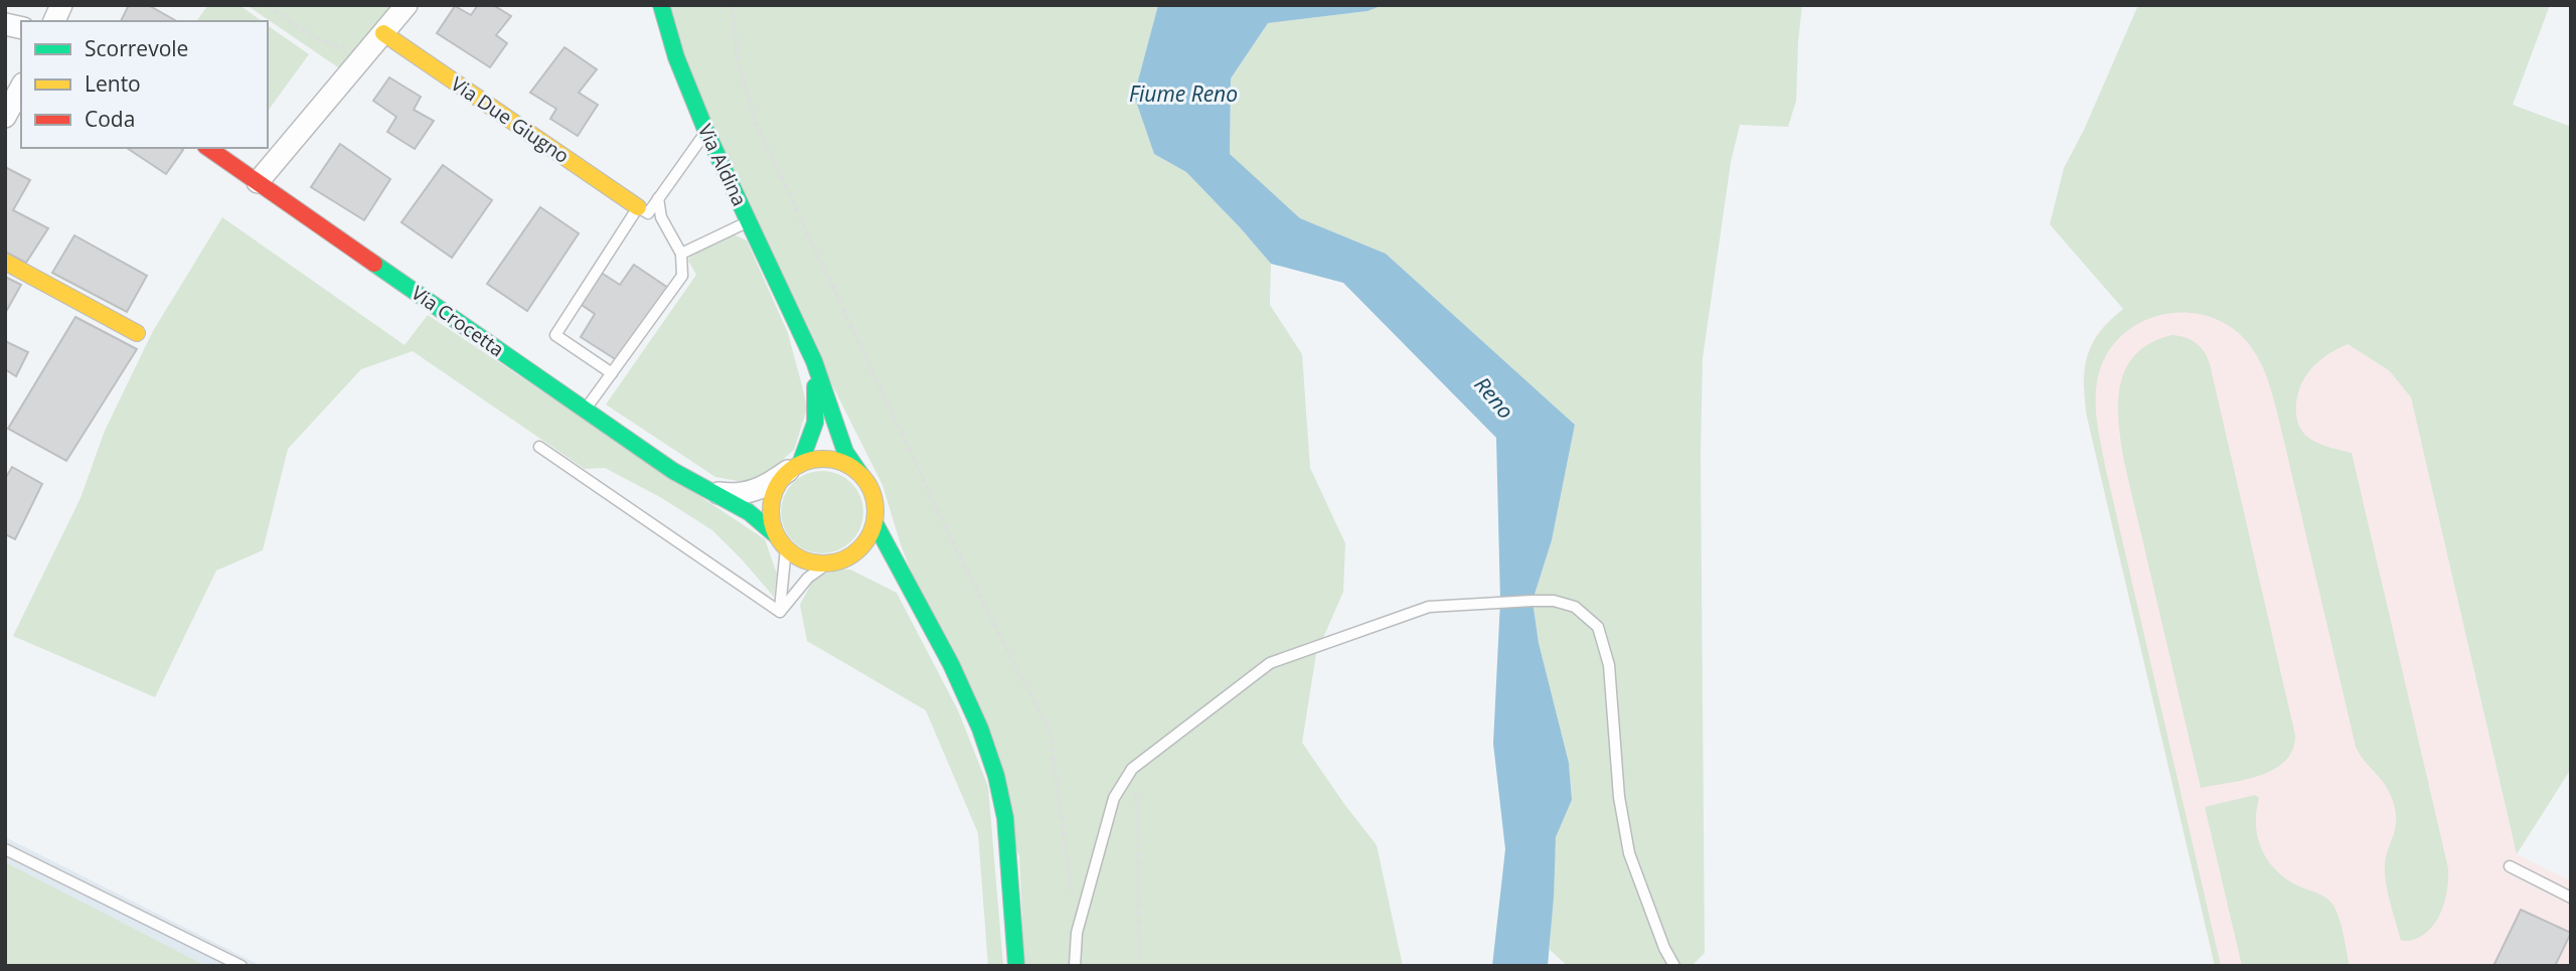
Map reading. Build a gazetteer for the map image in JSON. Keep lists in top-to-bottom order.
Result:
{
  "streets": {
    "street": ["Via Due Giugno", "Via Aldina", "Via Crocetta"]
  },
  "crossings": [
    ["Via Aldina", "Via Crocetta"]
  ],
  "water": ["Fiume Reno", "Reno"],
  "legend": ["Scorrevole", "Lento", "Coda"]
}
